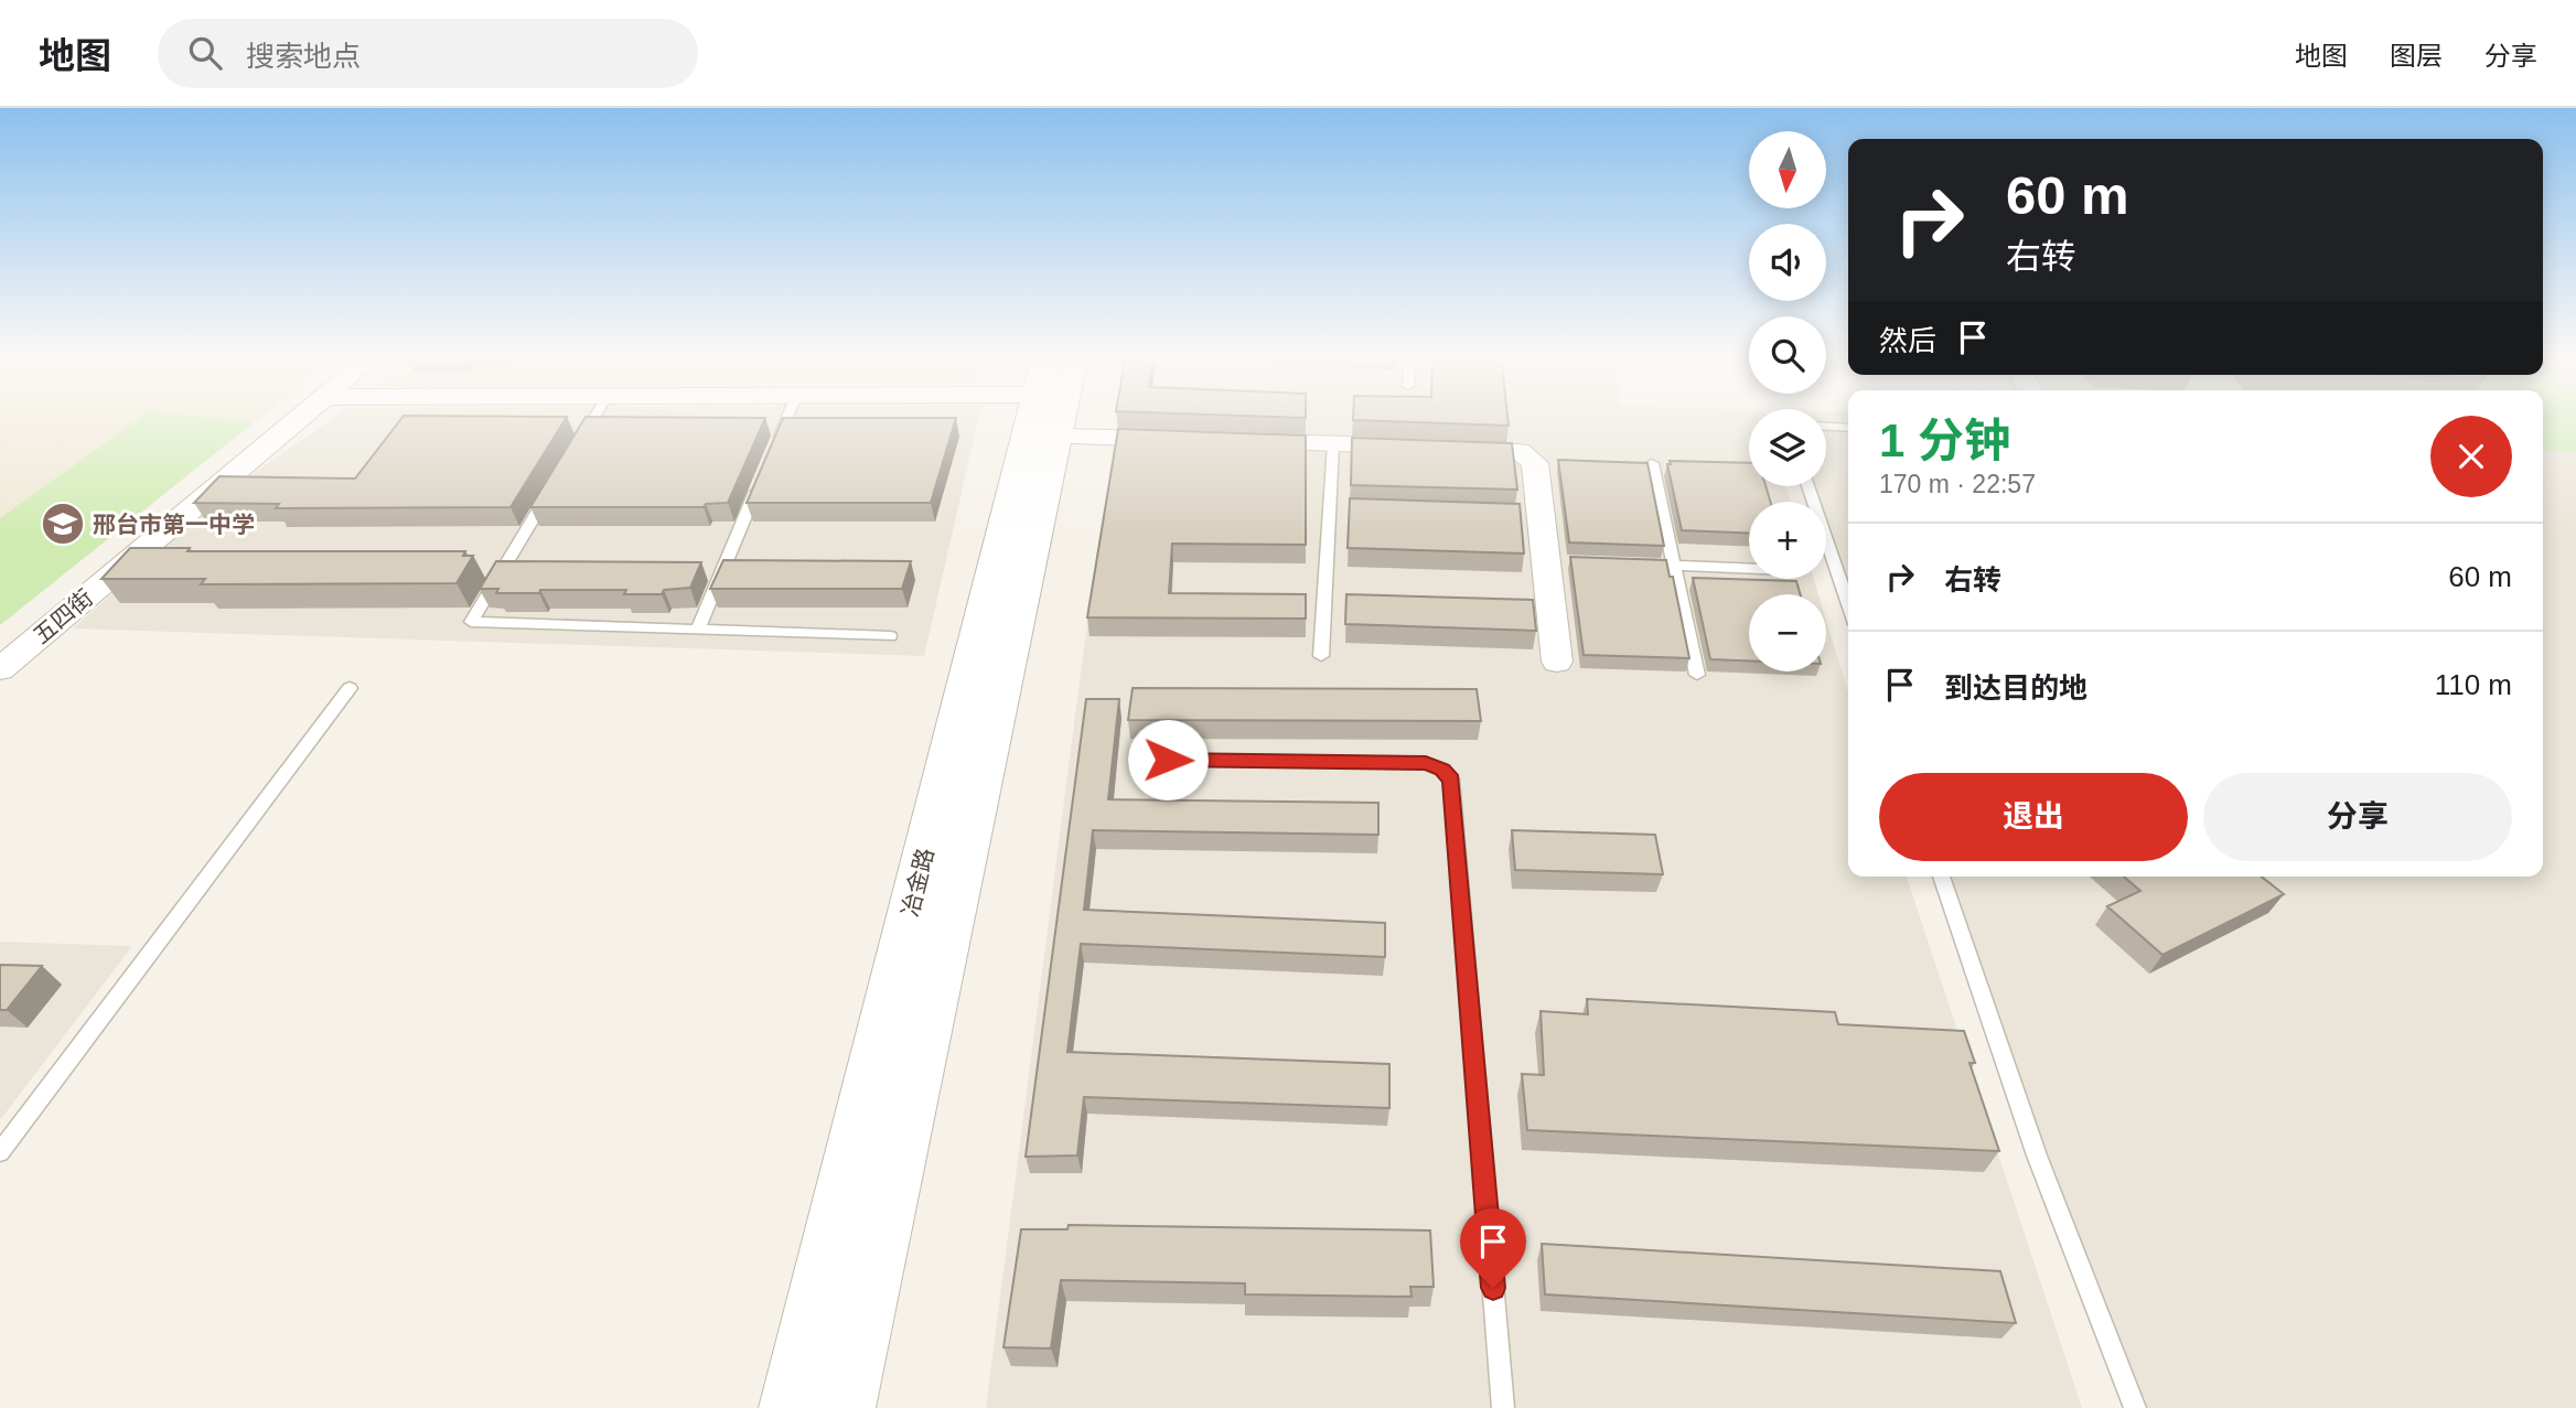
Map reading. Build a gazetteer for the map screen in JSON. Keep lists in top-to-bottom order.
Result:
{
  "streets": {
    "street": ["五四街", "冶金路"]
  },
  "places": {
    "school or university": ["邢台市第一中学"]
  },
  "north": "bottom",
  "page": {
    "header": "地图",
    "search": "搜索地点",
    "nav": ["地图", "图层", "分享"],
    "map_buttons": ["+", "−"],
    "turn": ["60 m", "右转"],
    "then": "然后",
    "heading": ["1 分钟", "170 m · 22:57"],
    "list": [
      {
        "name": "右转",
        "value": "60 m"
      },
      {
        "name": "到达目的地",
        "value": "110 m"
      }
    ],
    "buttons": ["退出", "分享"]
  }
}
